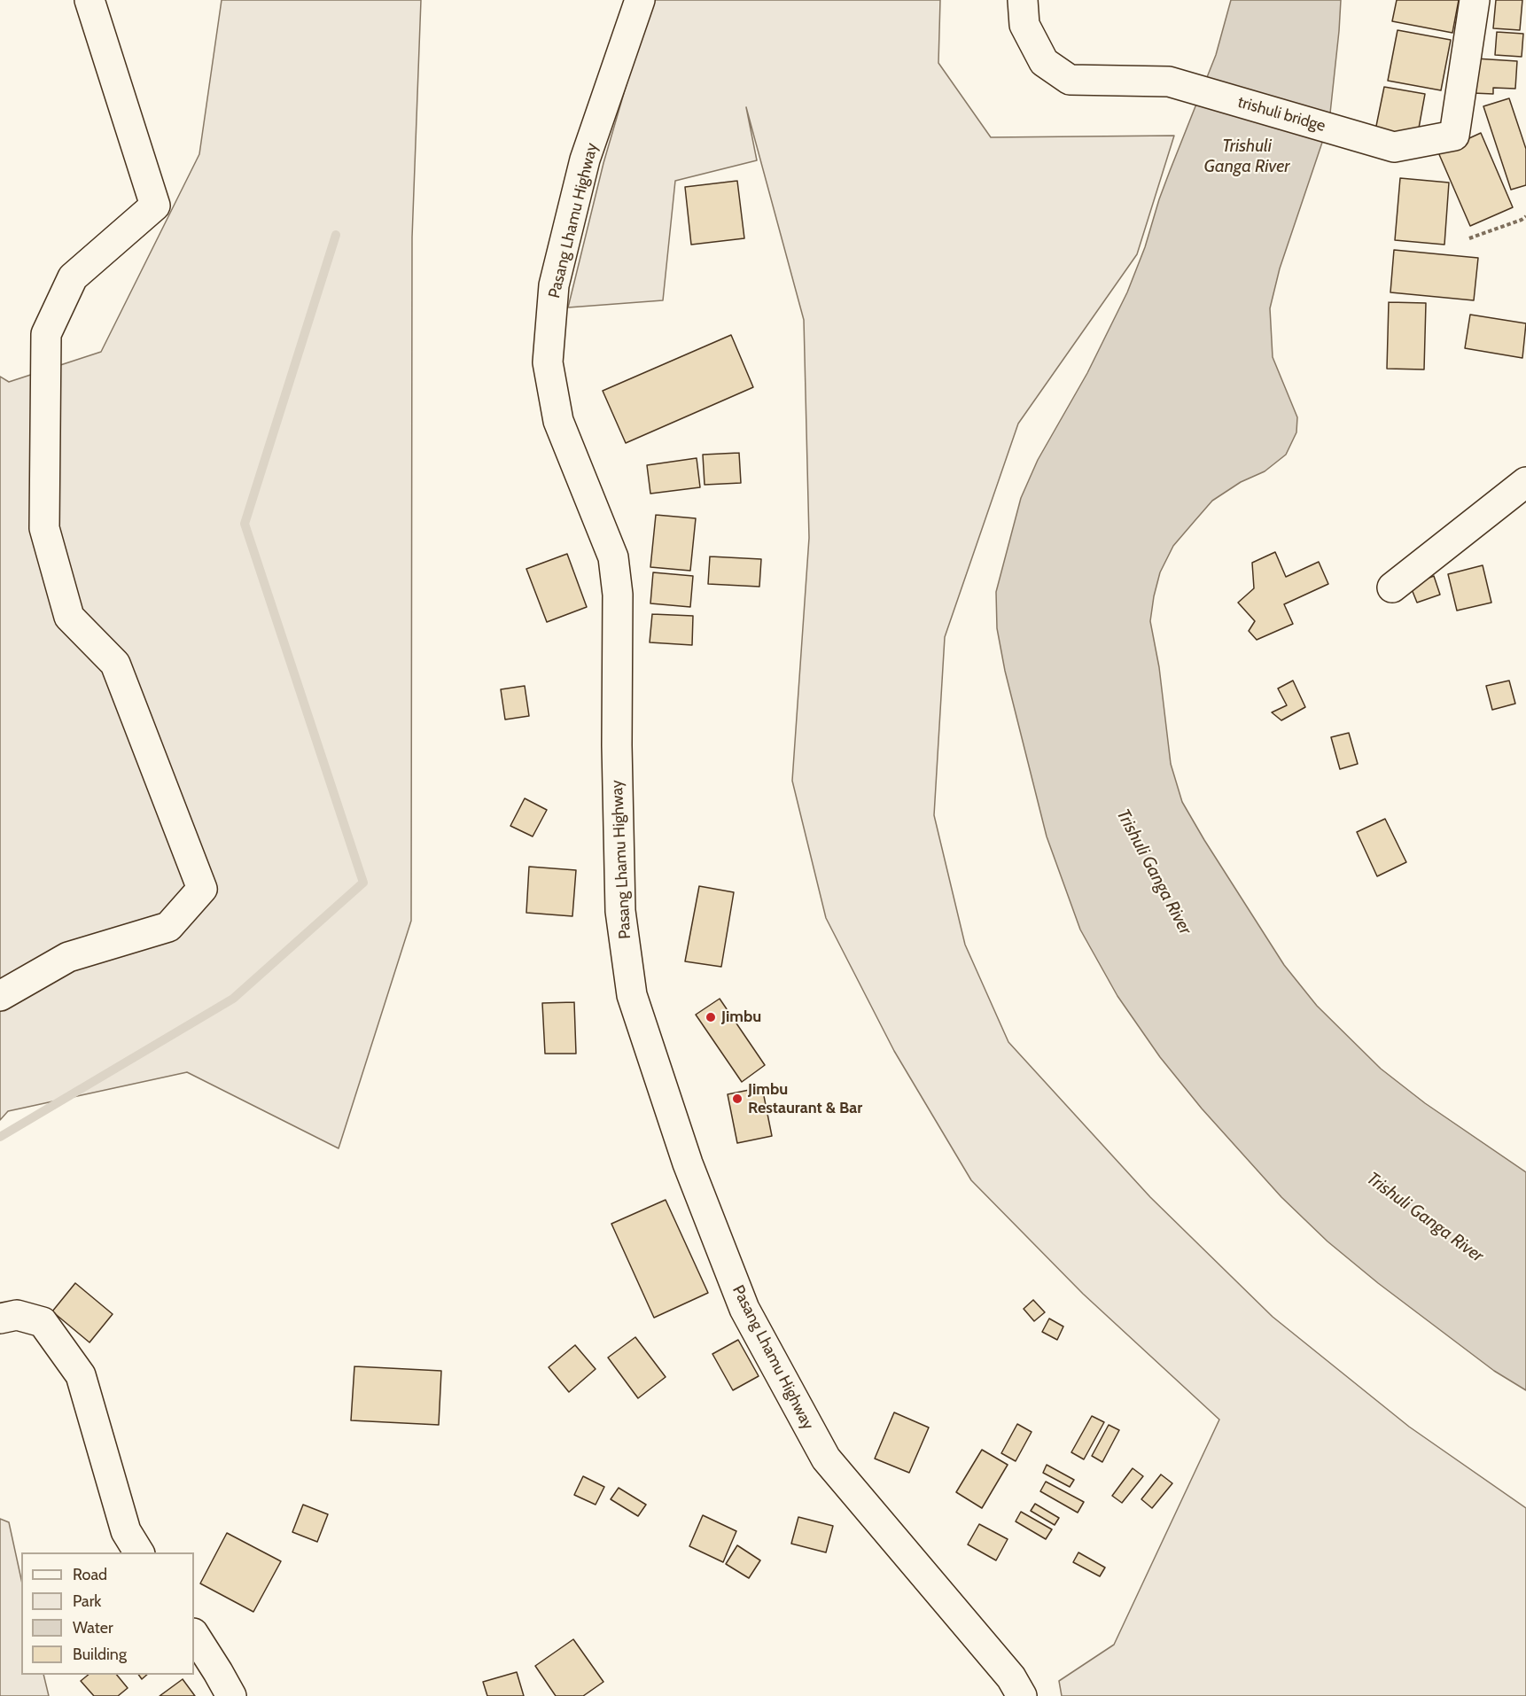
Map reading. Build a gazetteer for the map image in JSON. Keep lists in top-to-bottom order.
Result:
{
  "streets": {
    "street": ["trishuli bridge", "Pasang Lhamu Highway"]
  },
  "water": ["Trishuli Ganga River"],
  "places": ["Jimbu", "Jimbu Restaurant & Bar"],
  "legend": [
    "Road",
    "Park",
    "Water",
    "Building"
  ]
}
